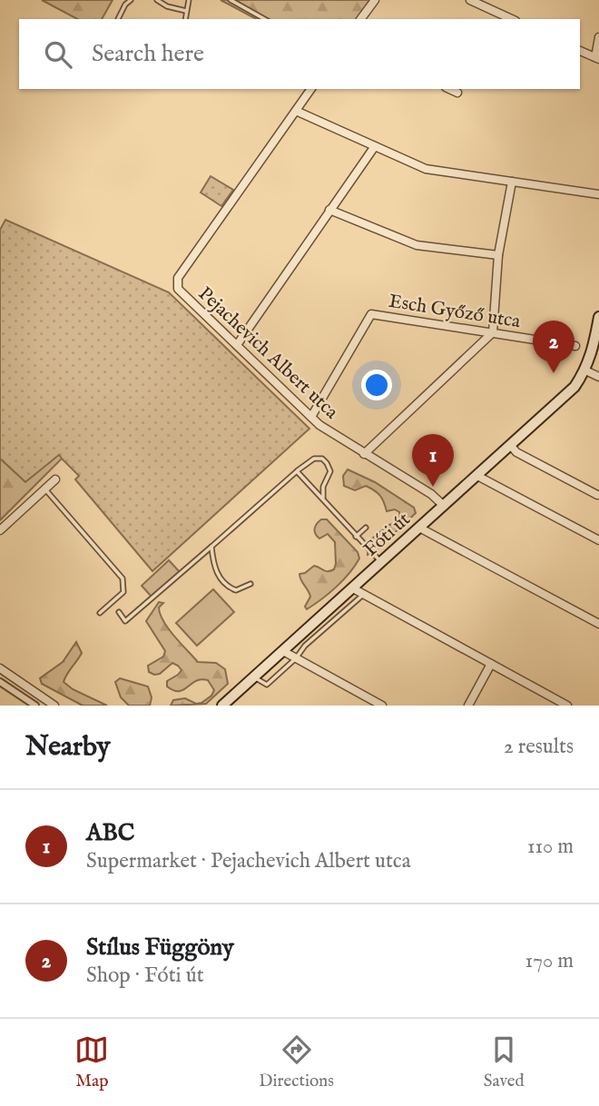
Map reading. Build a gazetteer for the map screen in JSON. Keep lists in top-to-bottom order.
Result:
{
  "streets": {
    "main road": ["Fóti út"],
    "street": ["Esch Győző utca", "Pejachevich Albert utca"]
  },
  "crossings": [
    ["Esch Győző utca", "Pejachevich Albert utca"],
    ["Pejachevich Albert utca", "Fóti út"]
  ],
  "page": {
    "search": "Search here",
    "pins": ["2", "1"],
    "heading": ["Nearby", "2 results"],
    "list": [
      {
        "mark": "1",
        "name": "ABC",
        "note": "Supermarket · Pejachevich Albert utca",
        "value": "110 m"
      },
      {
        "mark": "2",
        "name": "Stílus Függöny",
        "note": "Shop · Fóti út",
        "value": "170 m"
      }
    ],
    "nav": ["Map", "Directions", "Saved"]
  }
}
